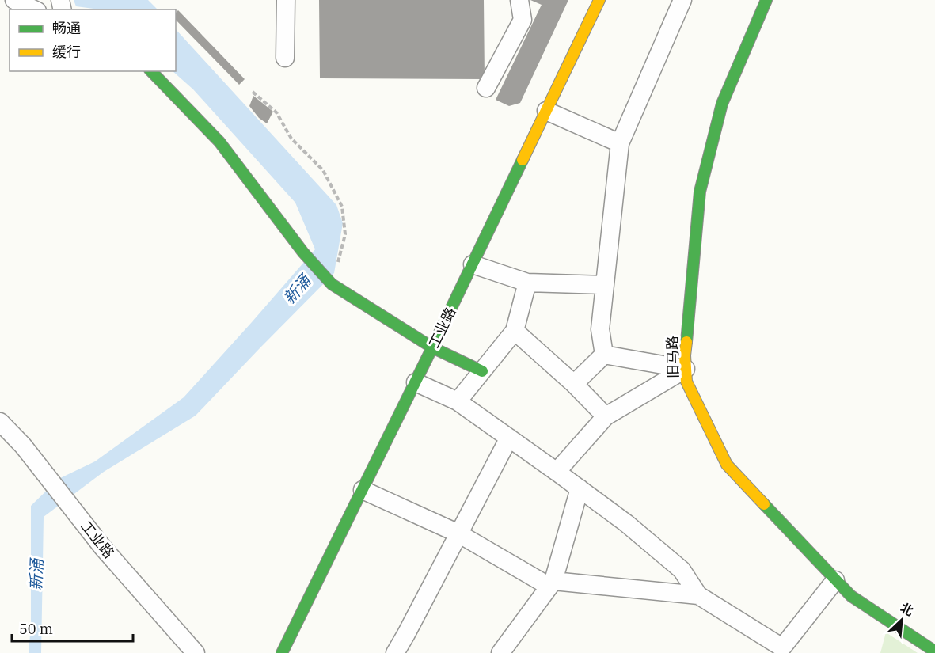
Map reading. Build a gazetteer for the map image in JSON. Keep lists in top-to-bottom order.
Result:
{
  "streets": {
    "street": ["工业路", "旧马路"]
  },
  "water": ["新涌"],
  "legend": ["畅通", "缓行"],
  "scale_bar": "50 m",
  "north": "top right"
}
